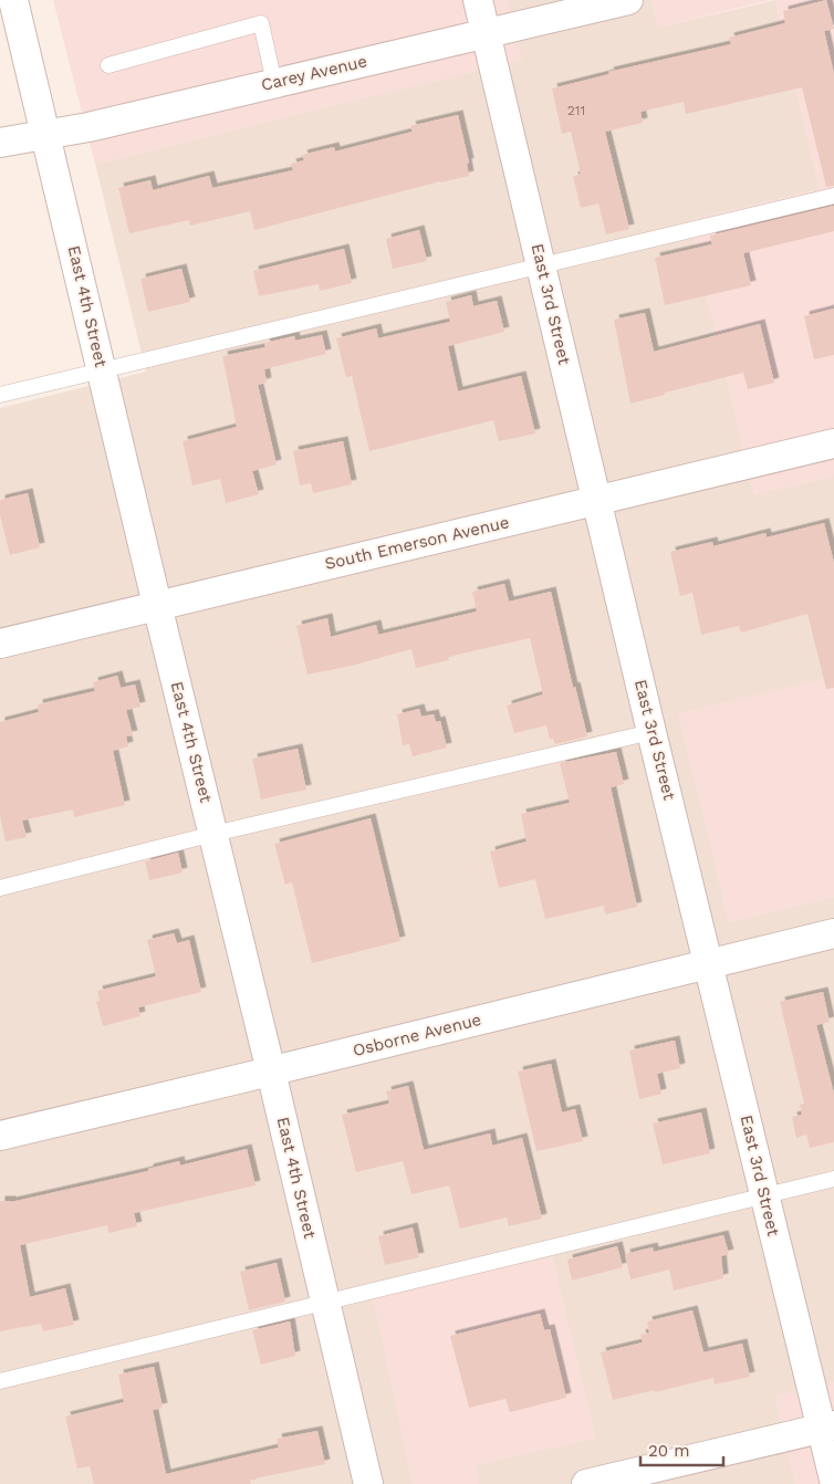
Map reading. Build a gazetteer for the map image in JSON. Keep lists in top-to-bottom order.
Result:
{
  "streets": {
    "street": [
      "Carey Avenue",
      "East 3rd Street",
      "East 4th Street",
      "South Emerson Avenue",
      "Osborne Avenue"
    ]
  },
  "crossings": [
    ["Carey Avenue", "East 3rd Street"],
    ["Carey Avenue", "East 4th Street"],
    ["East 3rd Street", "South Emerson Avenue"],
    ["East 3rd Street", "Osborne Avenue"],
    ["East 4th Street", "South Emerson Avenue"],
    ["East 4th Street", "Osborne Avenue"]
  ],
  "house_numbers": ["211"],
  "scale_bar": "20 m"
}
